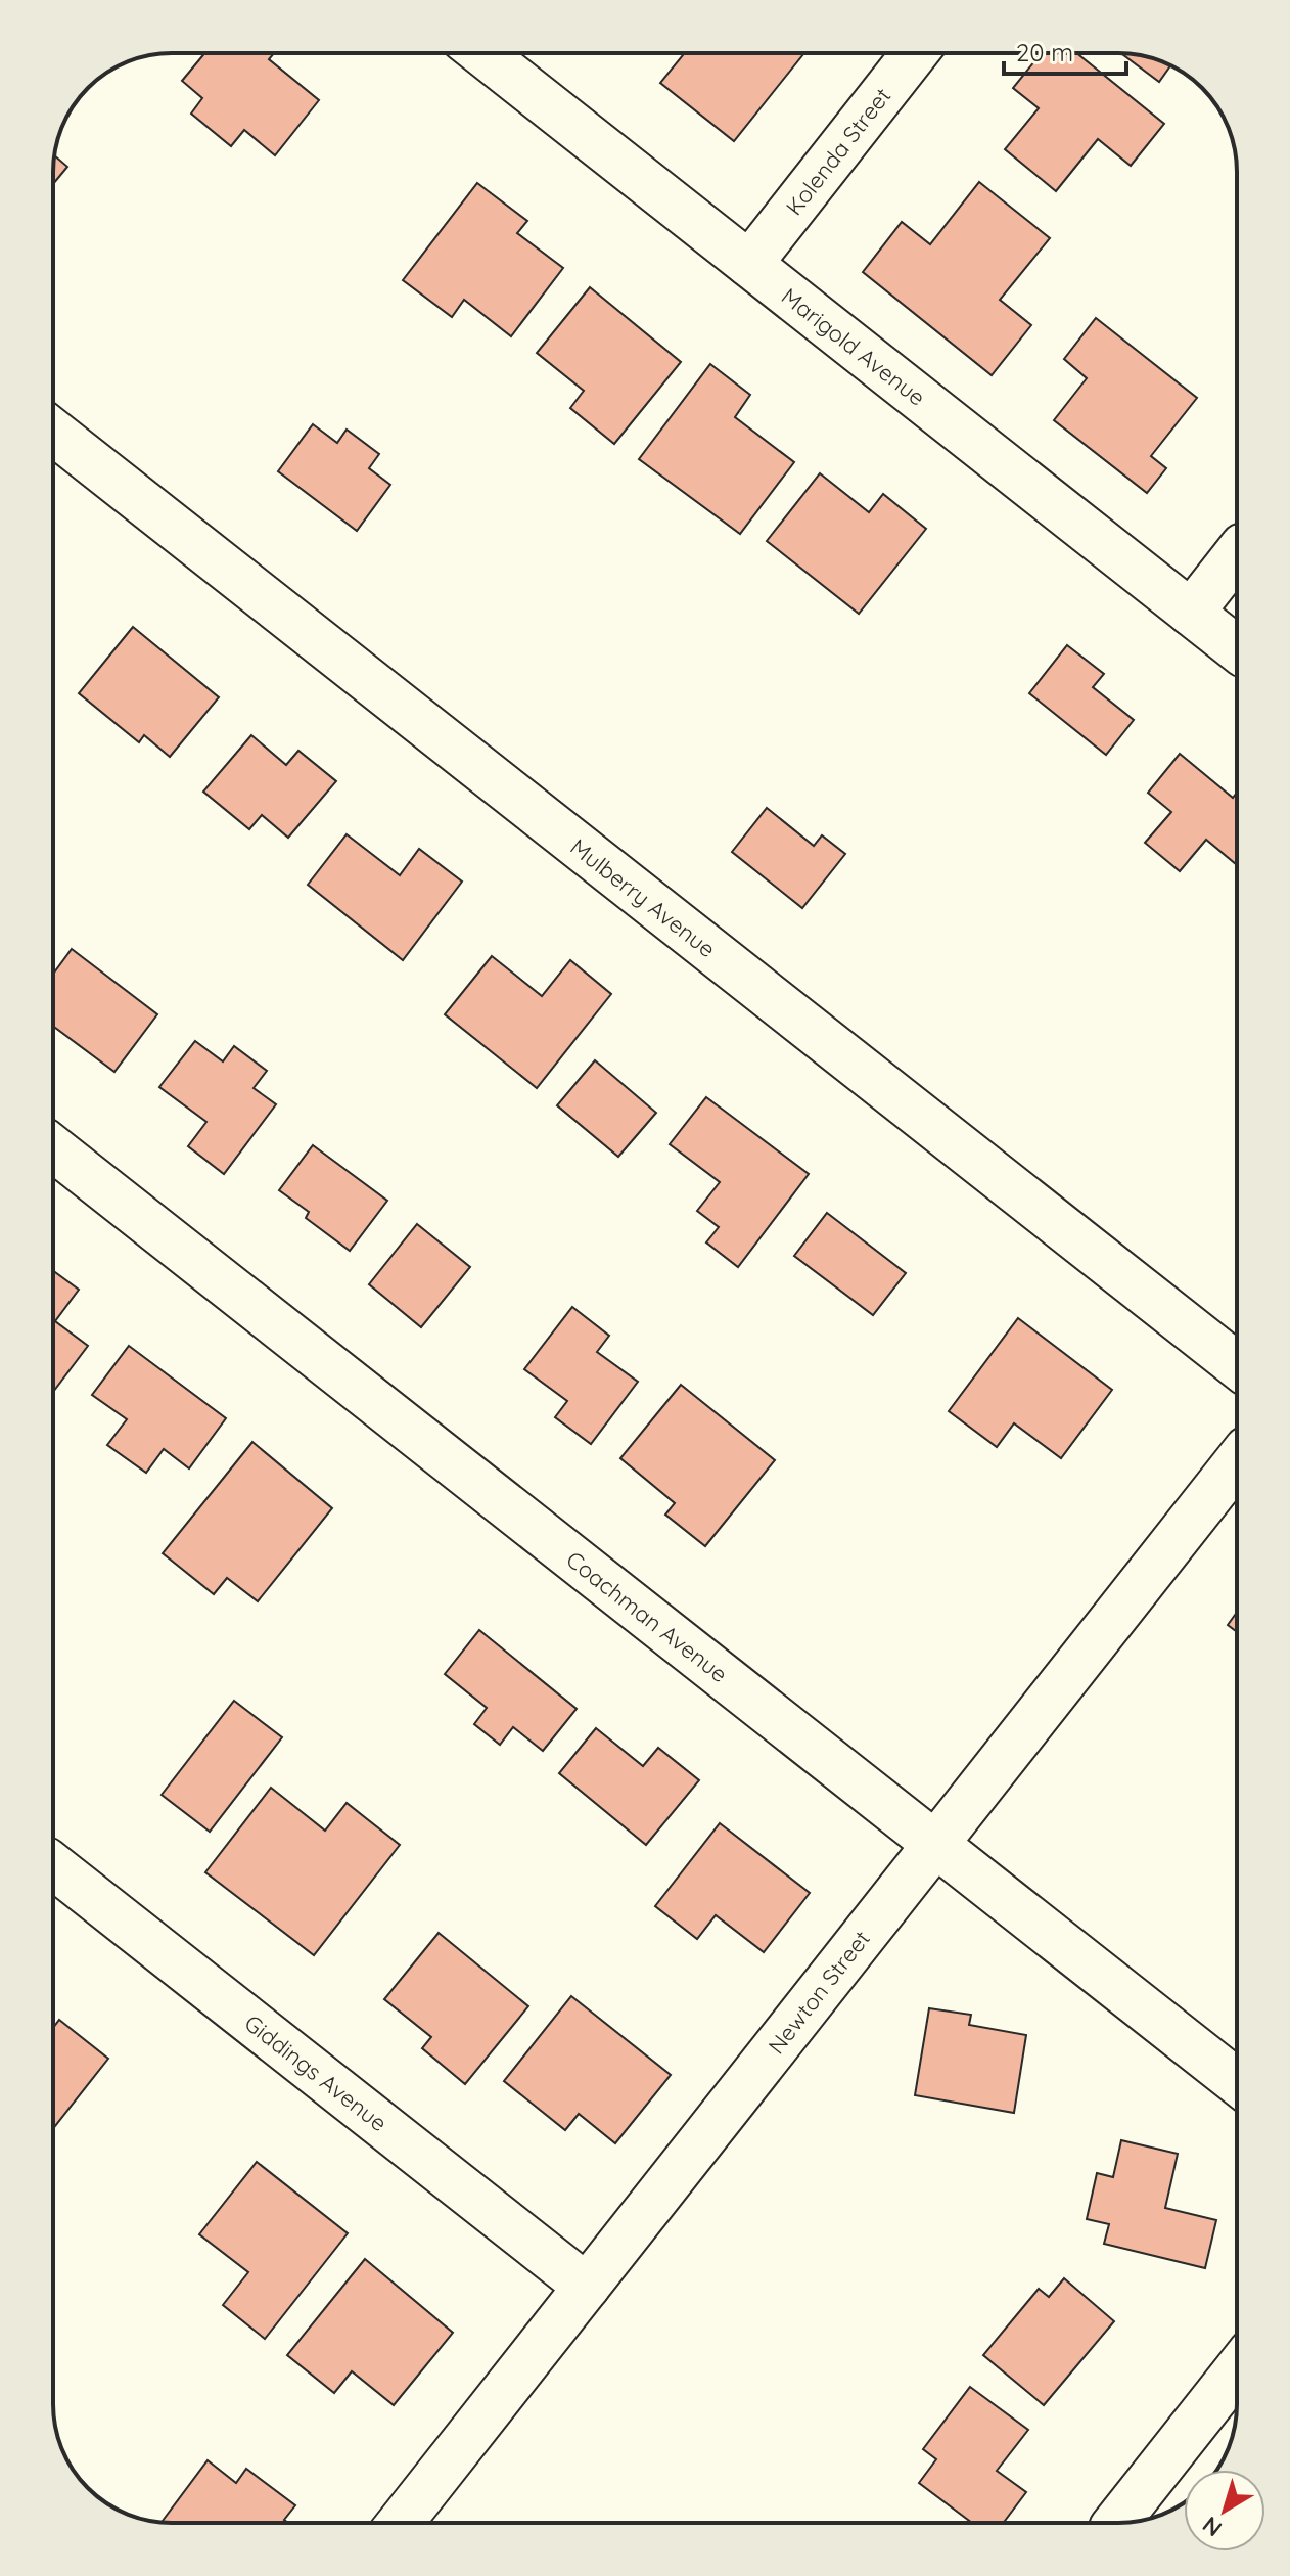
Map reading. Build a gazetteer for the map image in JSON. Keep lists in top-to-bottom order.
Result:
{
  "streets": {
    "street": [
      "Kolenda Street",
      "Marigold Avenue",
      "Mulberry Avenue",
      "Coachman Avenue",
      "Newton Street",
      "Giddings Avenue"
    ]
  },
  "crossings": [
    ["Kolenda Street", "Marigold Avenue"],
    ["Coachman Avenue", "Newton Street"],
    ["Newton Street", "Giddings Avenue"]
  ],
  "scale_bar": "20 m",
  "north": "bottom left"
}
